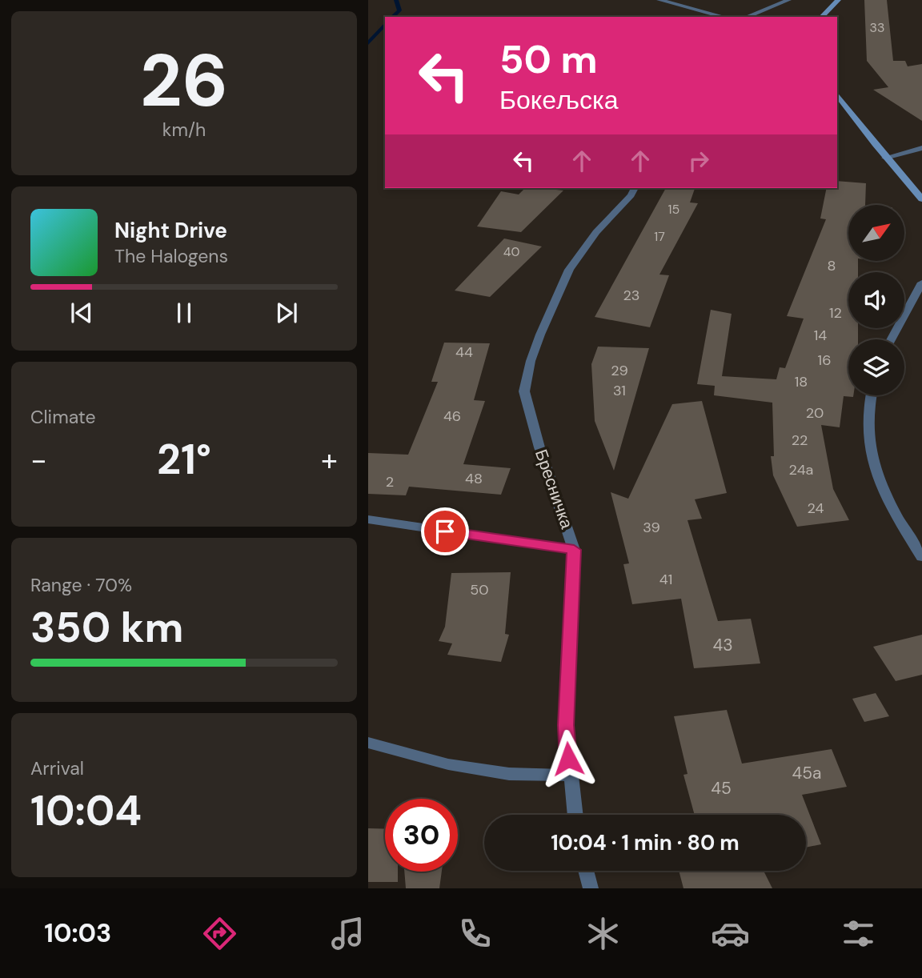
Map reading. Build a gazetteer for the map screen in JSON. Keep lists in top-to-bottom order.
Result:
{
  "streets": {
    "street": ["Бресничка"]
  },
  "house_numbers": [
    "33",
    "15",
    "17",
    "40",
    "8",
    "23",
    "12",
    "14",
    "44",
    "16",
    "29",
    "18",
    "31",
    "20",
    "46",
    "22",
    "24a",
    "48",
    "2",
    "24",
    "39",
    "41",
    "50",
    "43",
    "45a",
    "45"
  ],
  "north": "top right",
  "page": {
    "tile": [
      ["26", "km/h"],
      "Climate",
      ["Range · 70%", "350 km"],
      ["Arrival", "10:04"]
    ],
    "turn": ["50 m", "Бокељска"],
    "song": ["Night Drive", "The Halogens"],
    "heat": ["−", "21°", "+"],
    "limit": "30",
    "trip": "10:04 · 1 min · 80 m",
    "tabs": "10:03"
  }
}
